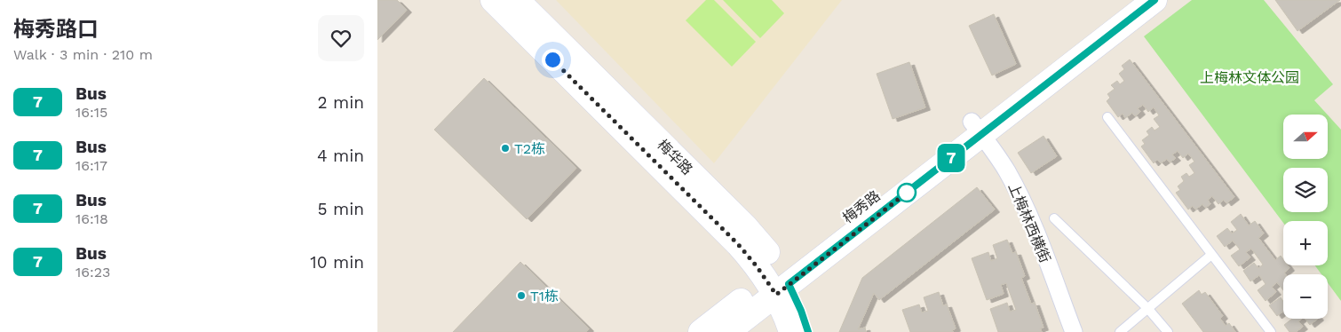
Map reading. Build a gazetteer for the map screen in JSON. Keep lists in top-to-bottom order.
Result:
{
  "streets": {
    "main road": ["梅华路", "梅秀路"],
    "street": ["上梅林西横街"]
  },
  "crossings": [
    ["梅华路", "梅秀路"],
    ["梅秀路", "上梅林西横街"]
  ],
  "parks": ["上梅林文体公园"],
  "places": ["T2栋", "T1栋"],
  "lines": ["bus line 7"],
  "north": "right",
  "page": {
    "heading": ["梅秀路口", "Walk · 3 min · 210 m"],
    "on_map": "7",
    "list": [
      {
        "mark": "7",
        "name": "Bus",
        "note": "16:15",
        "value": "2 min"
      },
      {
        "mark": "7",
        "name": "Bus",
        "note": "16:17",
        "value": "4 min"
      },
      {
        "mark": "7",
        "name": "Bus",
        "note": "16:18",
        "value": "5 min"
      },
      {
        "mark": "7",
        "name": "Bus",
        "note": "16:23",
        "value": "10 min"
      }
    ],
    "map_buttons": ["+", "−"]
  }
}
